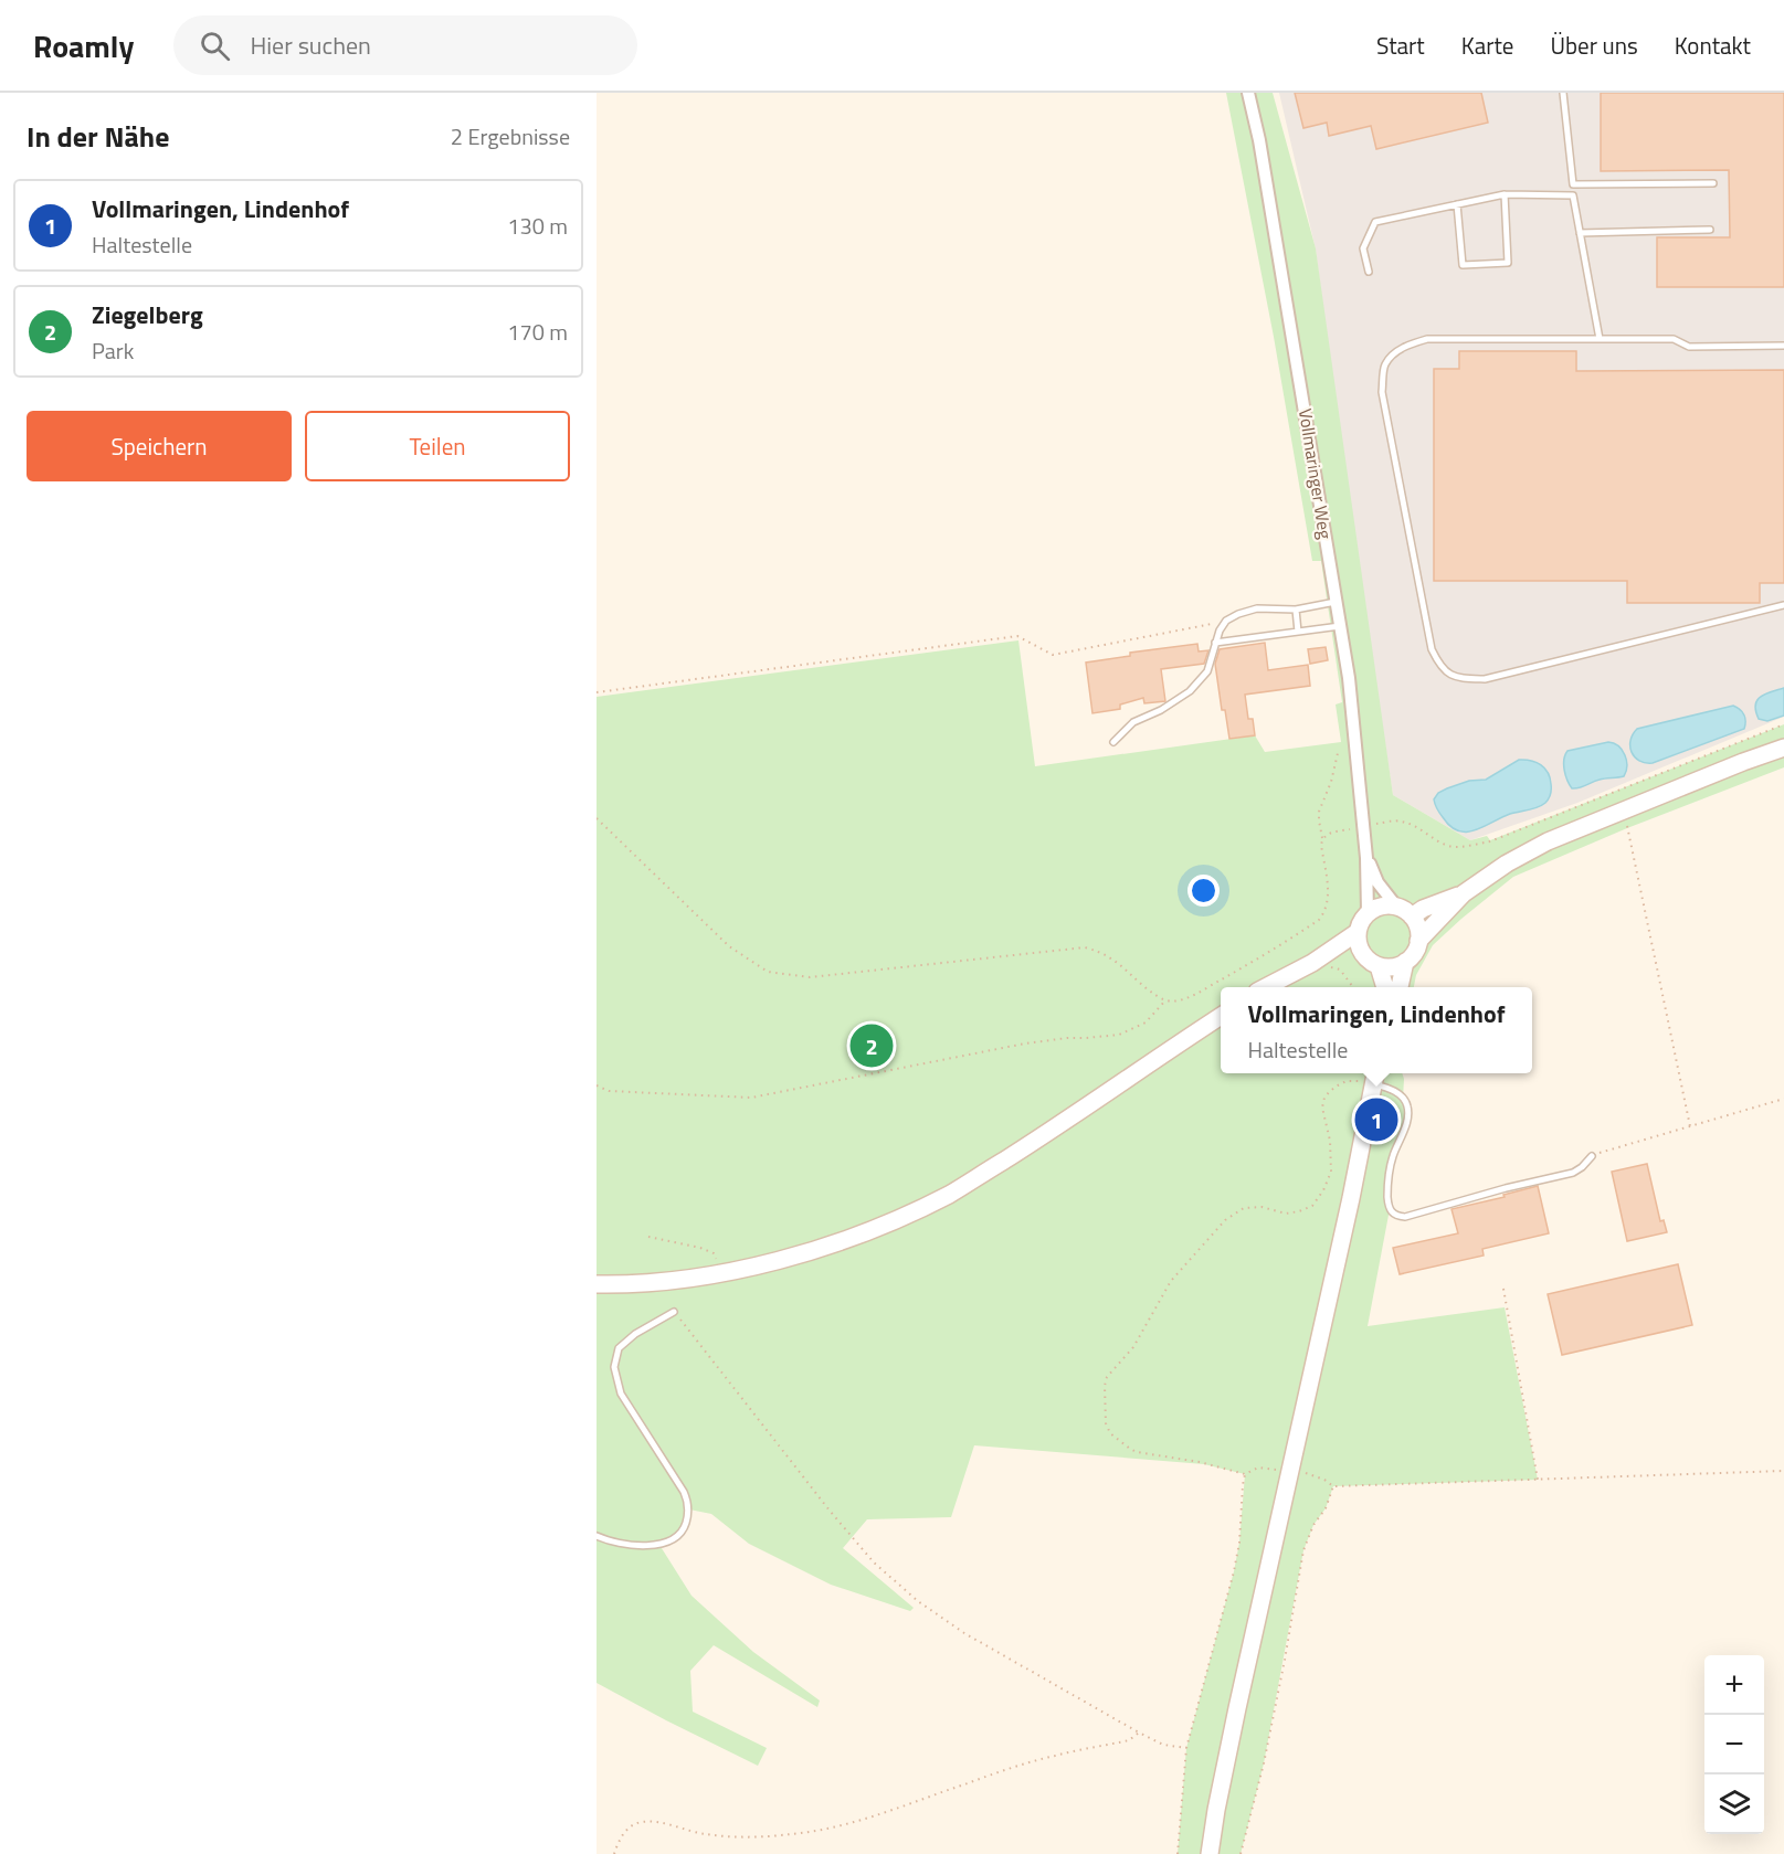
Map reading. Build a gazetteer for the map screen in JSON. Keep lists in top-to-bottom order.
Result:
{
  "streets": {
    "street": ["Vollmaringer Weg"]
  },
  "page": {
    "header": "Roamly",
    "search": "Hier suchen",
    "nav": [
      "Start",
      "Karte",
      "Über uns",
      "Kontakt"
    ],
    "heading": ["In der Nähe", "2 Ergebnisse"],
    "list": [
      {
        "mark": "1",
        "name": "Vollmaringen, Lindenhof",
        "note": "Haltestelle",
        "value": "130 m"
      },
      {
        "mark": "2",
        "name": "Ziegelberg",
        "note": "Park",
        "value": "170 m"
      }
    ],
    "buttons": ["Speichern", "Teilen"],
    "popup": ["Vollmaringen, Lindenhof", "Haltestelle"],
    "pins": ["2", "1"],
    "map_buttons": ["+", "−"]
  }
}
